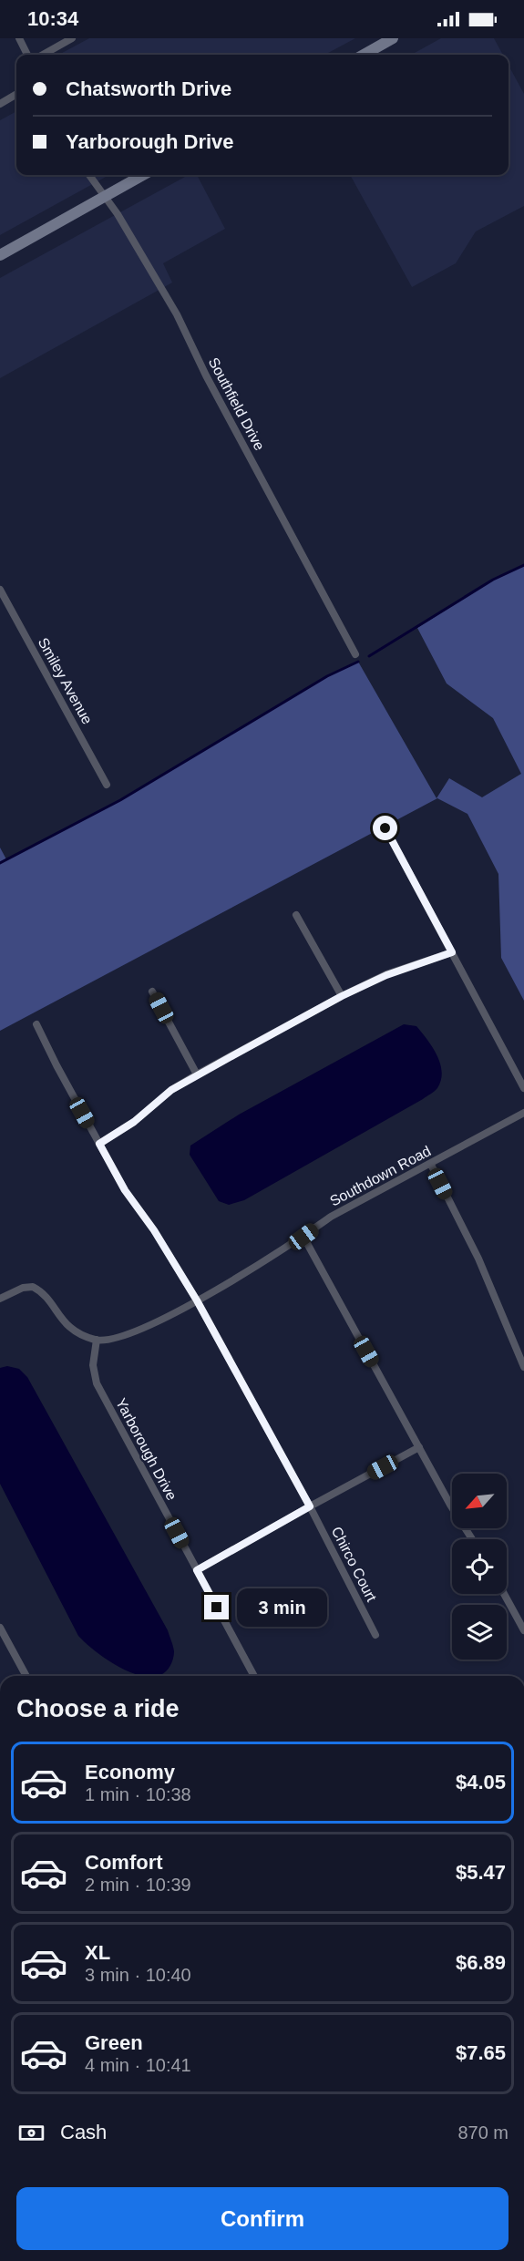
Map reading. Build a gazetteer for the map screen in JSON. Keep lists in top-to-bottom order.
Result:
{
  "streets": {
    "street": [
      "Southfield Drive",
      "Smiley Avenue",
      "Southdown Road",
      "Yarborough Drive",
      "Chirco Court"
    ]
  },
  "crossings": [
    ["Southdown Road", "Yarborough Drive"],
    ["Southdown Road", "Chirco Court"]
  ],
  "north": "bottom left",
  "page": {
    "status": "10:34",
    "banner": ["Chatsworth Drive", "Yarborough Drive"],
    "bubble": "3 min",
    "heading": "Choose a ride",
    "list": [
      {
        "name": "Economy",
        "note": "1 min · 10:38",
        "value": "$4.05"
      },
      {
        "name": "Comfort",
        "note": "2 min · 10:39",
        "value": "$5.47"
      },
      {
        "name": "XL",
        "note": "3 min · 10:40",
        "value": "$6.89"
      },
      {
        "name": "Green",
        "note": "4 min · 10:41",
        "value": "$7.65"
      }
    ],
    "pay": ["Cash", "870 m"],
    "buttons": "Confirm"
  }
}
